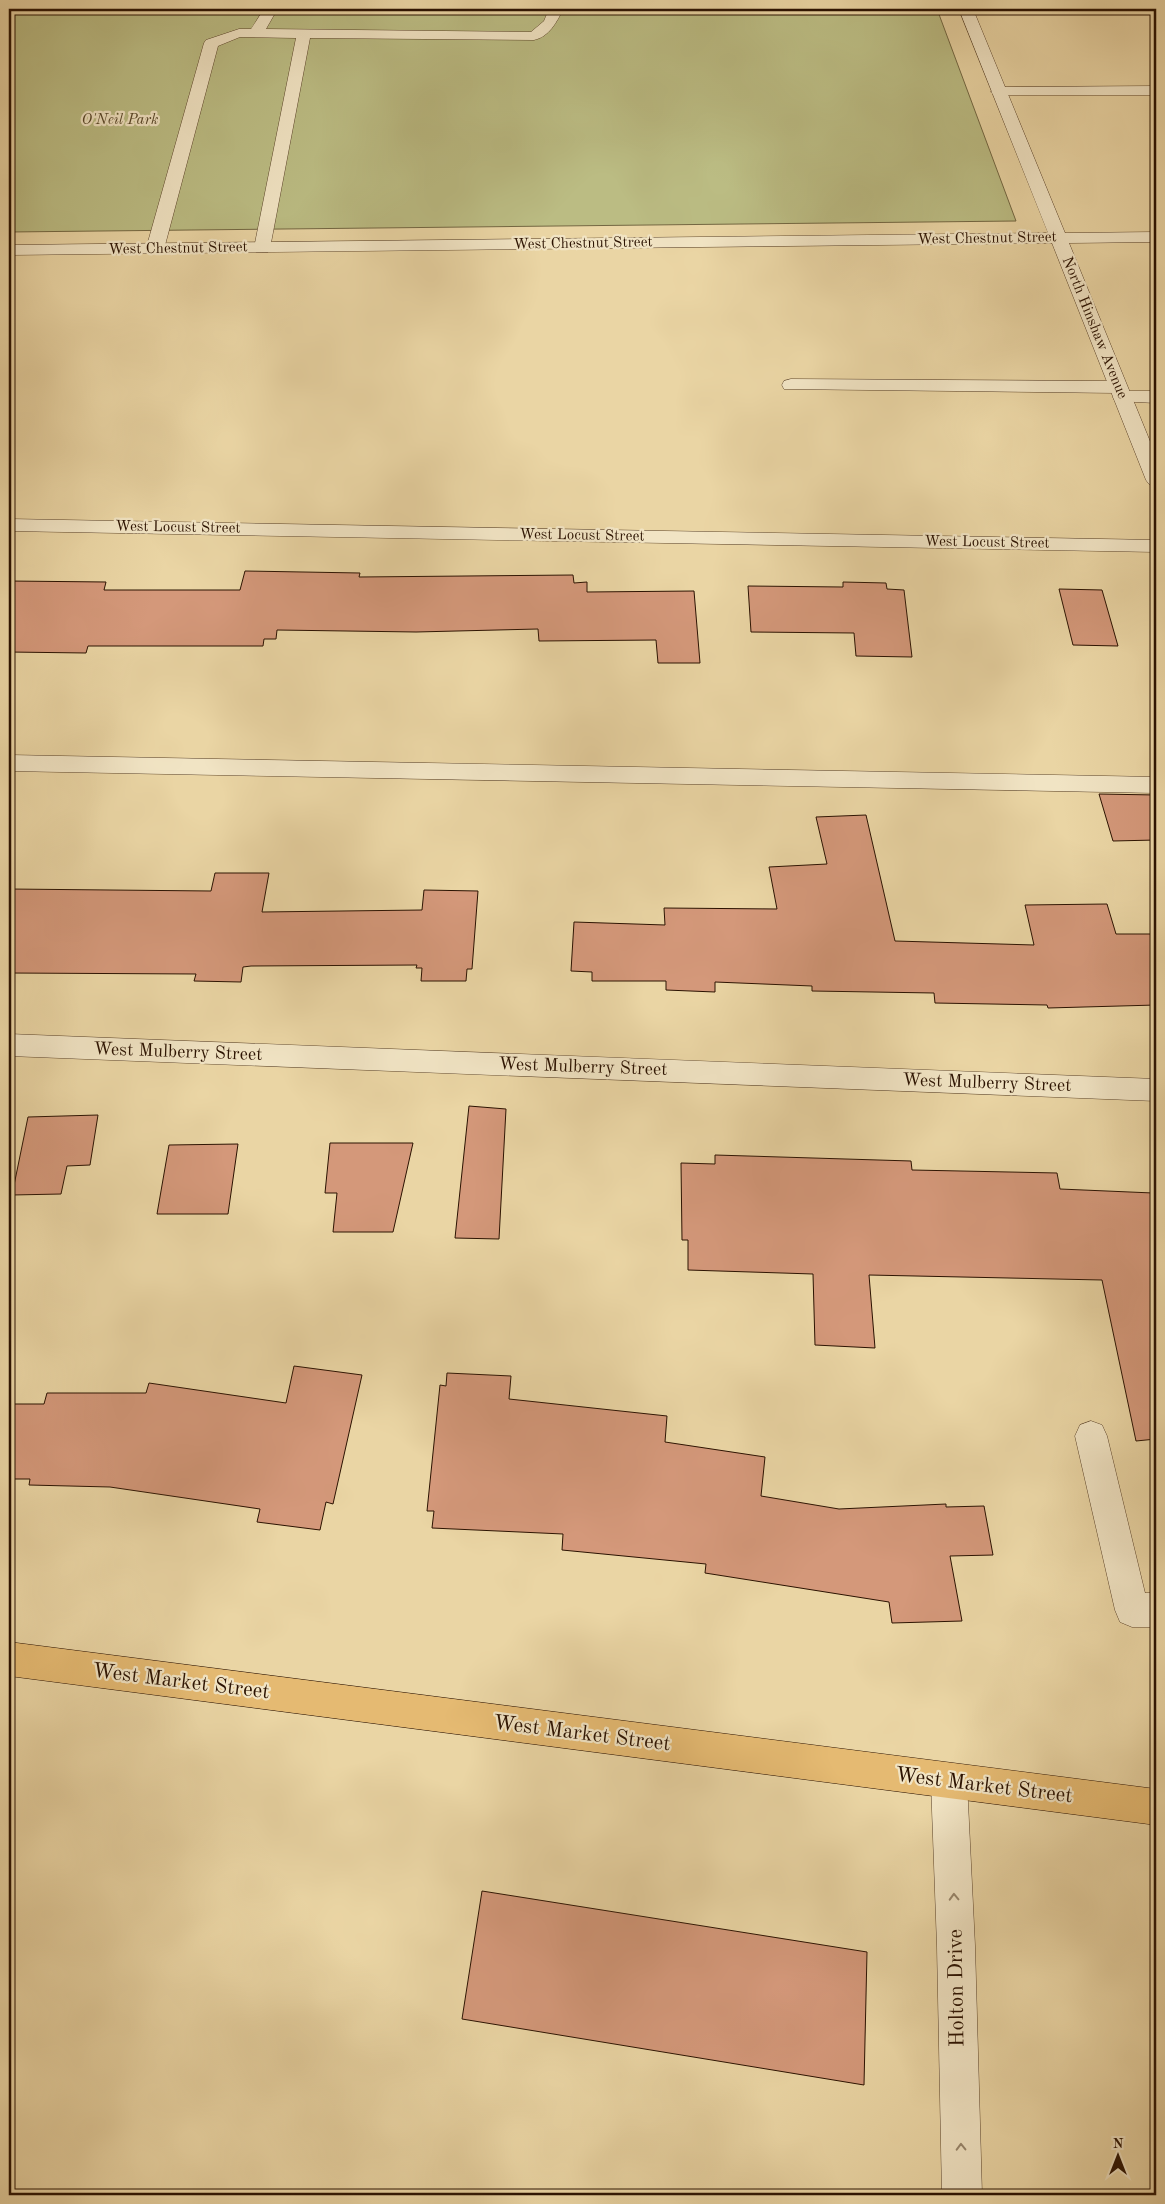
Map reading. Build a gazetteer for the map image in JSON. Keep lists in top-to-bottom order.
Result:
{
  "streets": {
    "main road": ["West Market Street"],
    "street": [
      "West Chestnut Street",
      "North Hinshaw Avenue",
      "West Locust Street",
      "West Mulberry Street",
      "Holton Drive"
    ]
  },
  "crossings": [
    ["West Chestnut Street", "North Hinshaw Avenue"],
    ["West Market Street", "Holton Drive"]
  ],
  "one_way": ["Holton Drive"],
  "parks": ["O'Neil Park"],
  "north": "top"
}
